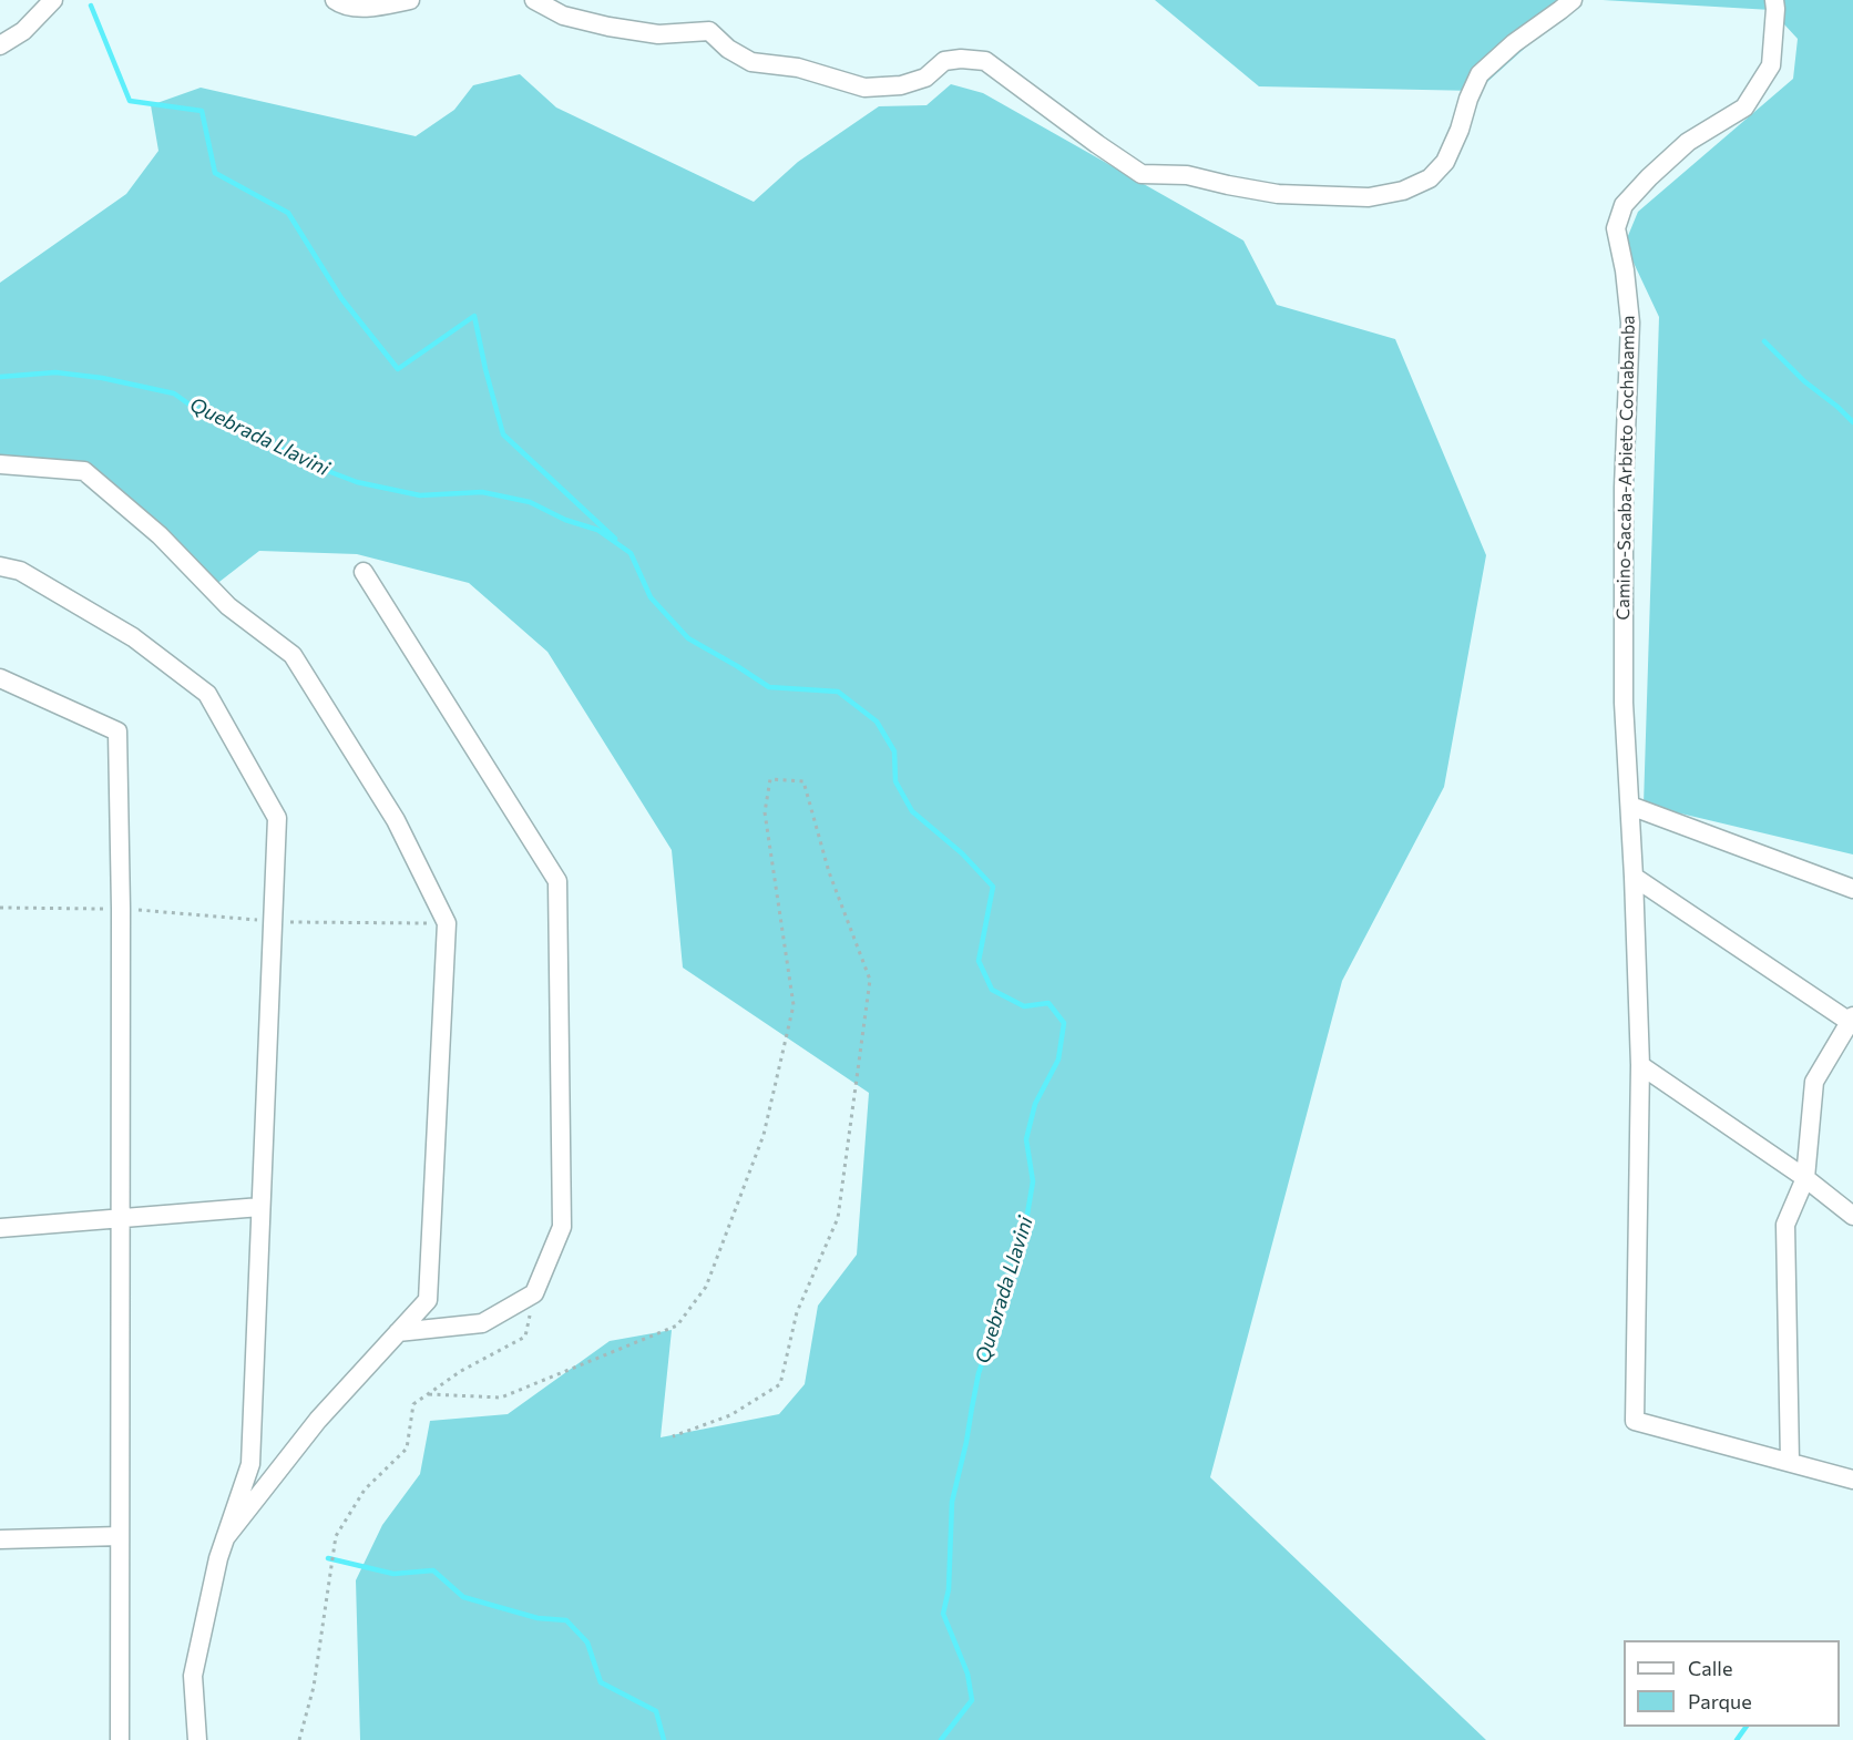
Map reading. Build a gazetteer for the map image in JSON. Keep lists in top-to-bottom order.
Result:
{
  "streets": {
    "street": ["Camino-Sacaba-Arbieto Cochabamba"]
  },
  "water": ["Quebrada Llavini"],
  "legend": ["Calle", "Parque"]
}
